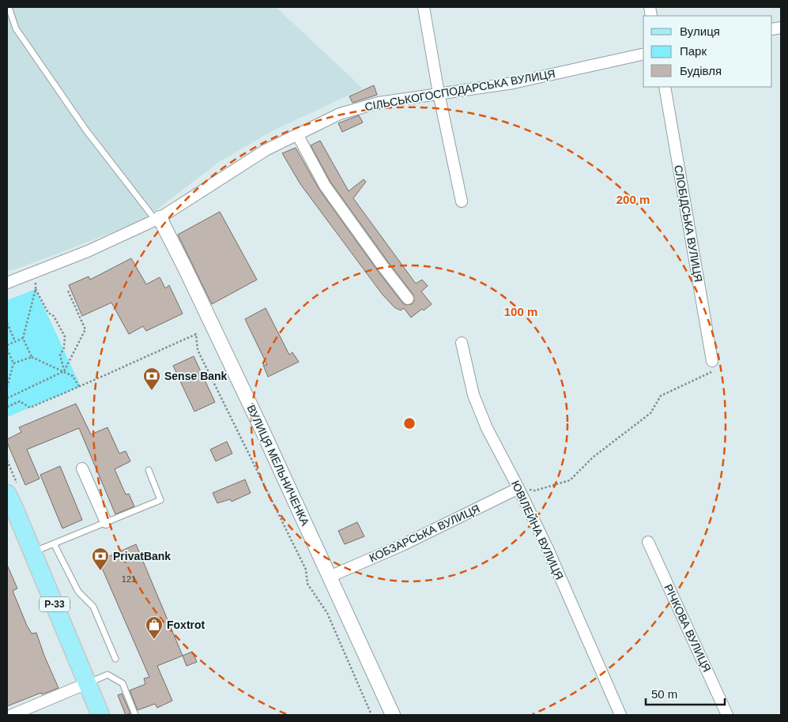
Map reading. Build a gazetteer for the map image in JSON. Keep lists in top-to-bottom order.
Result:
{
  "streets": {
    "main road": ["Р-33"],
    "street": [
      "СІЛЬСЬКОГОСПОДАРСЬКА ВУЛИЦЯ",
      "СЛОБІДСЬКА ВУЛИЦЯ",
      "ВУЛИЦЯ МЕЛЬНИЧЕНКА",
      "ЮВІЛЕЙНА ВУЛИЦЯ",
      "КОБЗАРСЬКА ВУЛИЦЯ",
      "РІЧКОВА ВУЛИЦЯ"
    ]
  },
  "crossings": [
    ["СІЛЬСЬКОГОСПОДАРСЬКА ВУЛИЦЯ", "ВУЛИЦЯ МЕЛЬНИЧЕНКА"],
    ["ВУЛИЦЯ МЕЛЬНИЧЕНКА", "КОБЗАРСЬКА ВУЛИЦЯ"],
    ["ЮВІЛЕЙНА ВУЛИЦЯ", "КОБЗАРСЬКА ВУЛИЦЯ"]
  ],
  "places": {
    "bank": ["Sense Bank", "PrivatBank"],
    "shop": ["Foxtrot"]
  },
  "house_numbers": ["121"],
  "legend": ["Вулиця", "Парк", "Будівля"],
  "scale_bar": "50 m",
  "rings": ["200 m", "100 m"]
}
